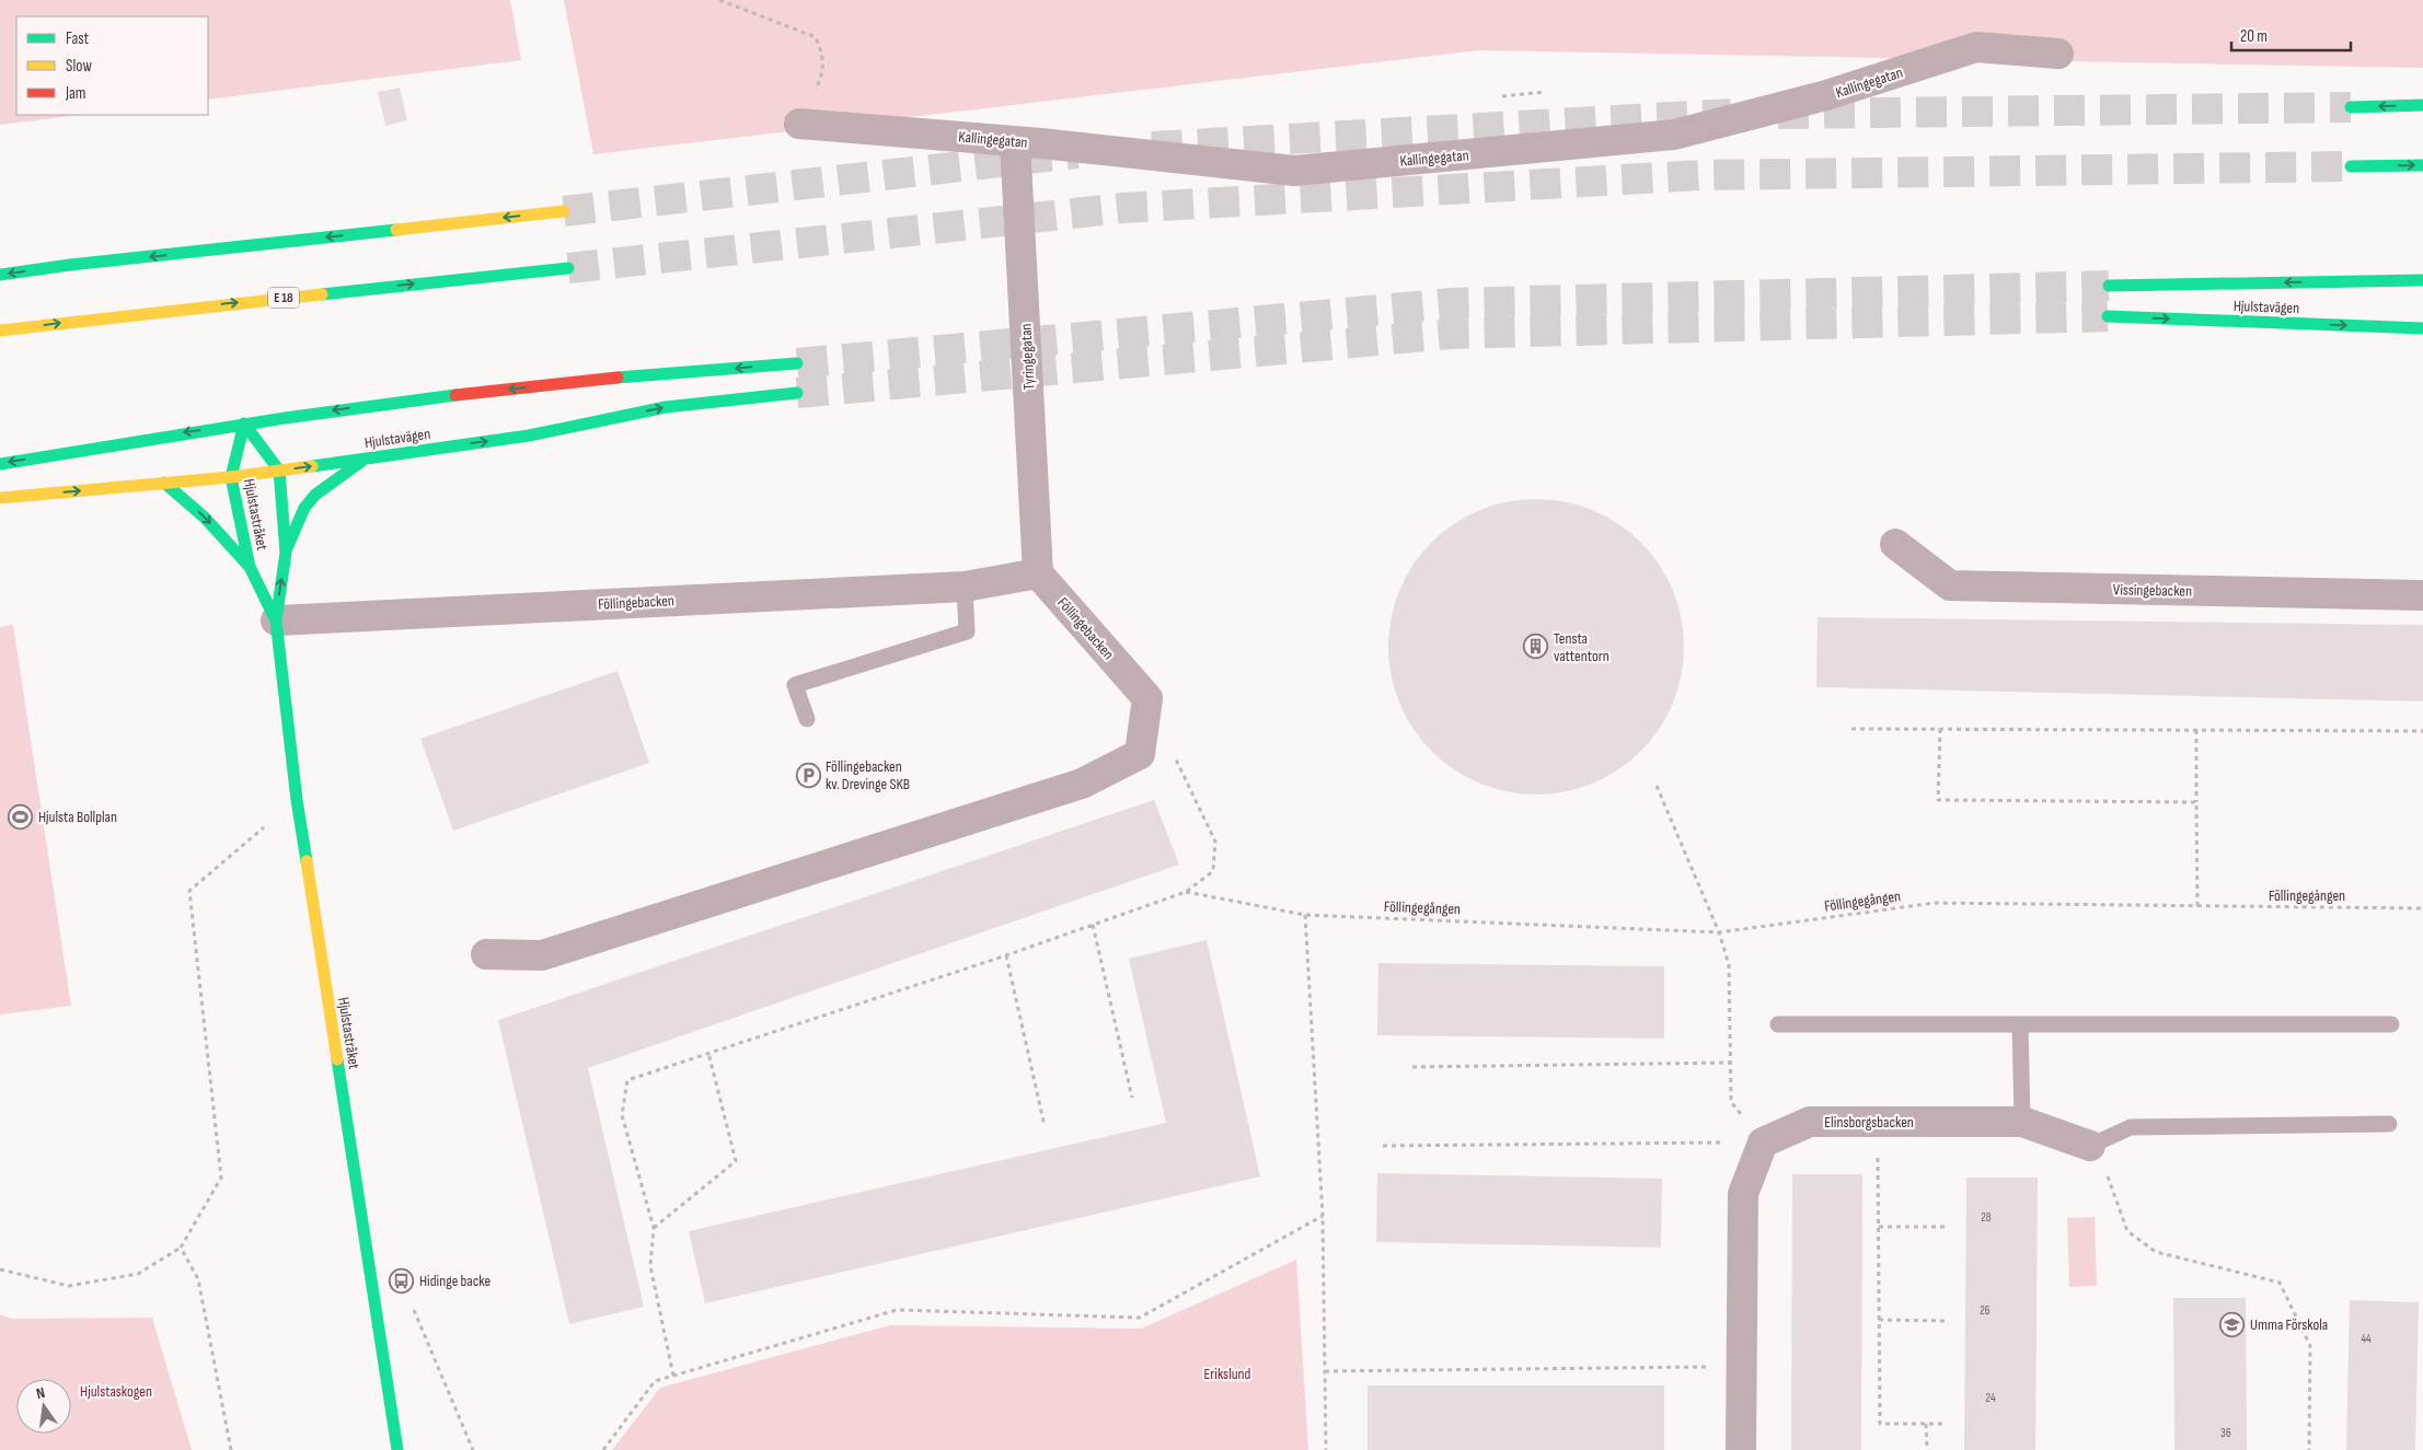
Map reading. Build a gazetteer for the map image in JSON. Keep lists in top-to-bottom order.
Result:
{
  "streets": {
    "main road": ["E 18", "Hjulstavägen", "Hjulstastråket"],
    "street": [
      "Kallingegatan",
      "Tyringegatan",
      "Vissingebacken",
      "Föllingebacken",
      "Elinsborgsbacken"
    ],
    "path": ["Föllingegången"]
  },
  "crossings": [
    ["Kallingegatan", "Tyringegatan"],
    ["Hjulstavägen", "Hjulstastråket"],
    ["Tyringegatan", "Föllingebacken"],
    ["Hjulstastråket", "Föllingebacken"]
  ],
  "parks": ["Erikslund", "Hjulstaskogen"],
  "places": {
    "building": ["Tensta vattentorn"],
    "parking": ["Föllingebacken kv. Drevinge SKB"],
    "sports": ["Hjulsta Bollplan"],
    "bus stop": ["Hidinge backe"],
    "school or university": ["Umma Förskola"]
  },
  "house_numbers": [
    "28",
    "26",
    "44",
    "24",
    "36"
  ],
  "legend": ["Fast", "Slow", "Jam"],
  "scale_bar": "20 m",
  "north": "top"
}
